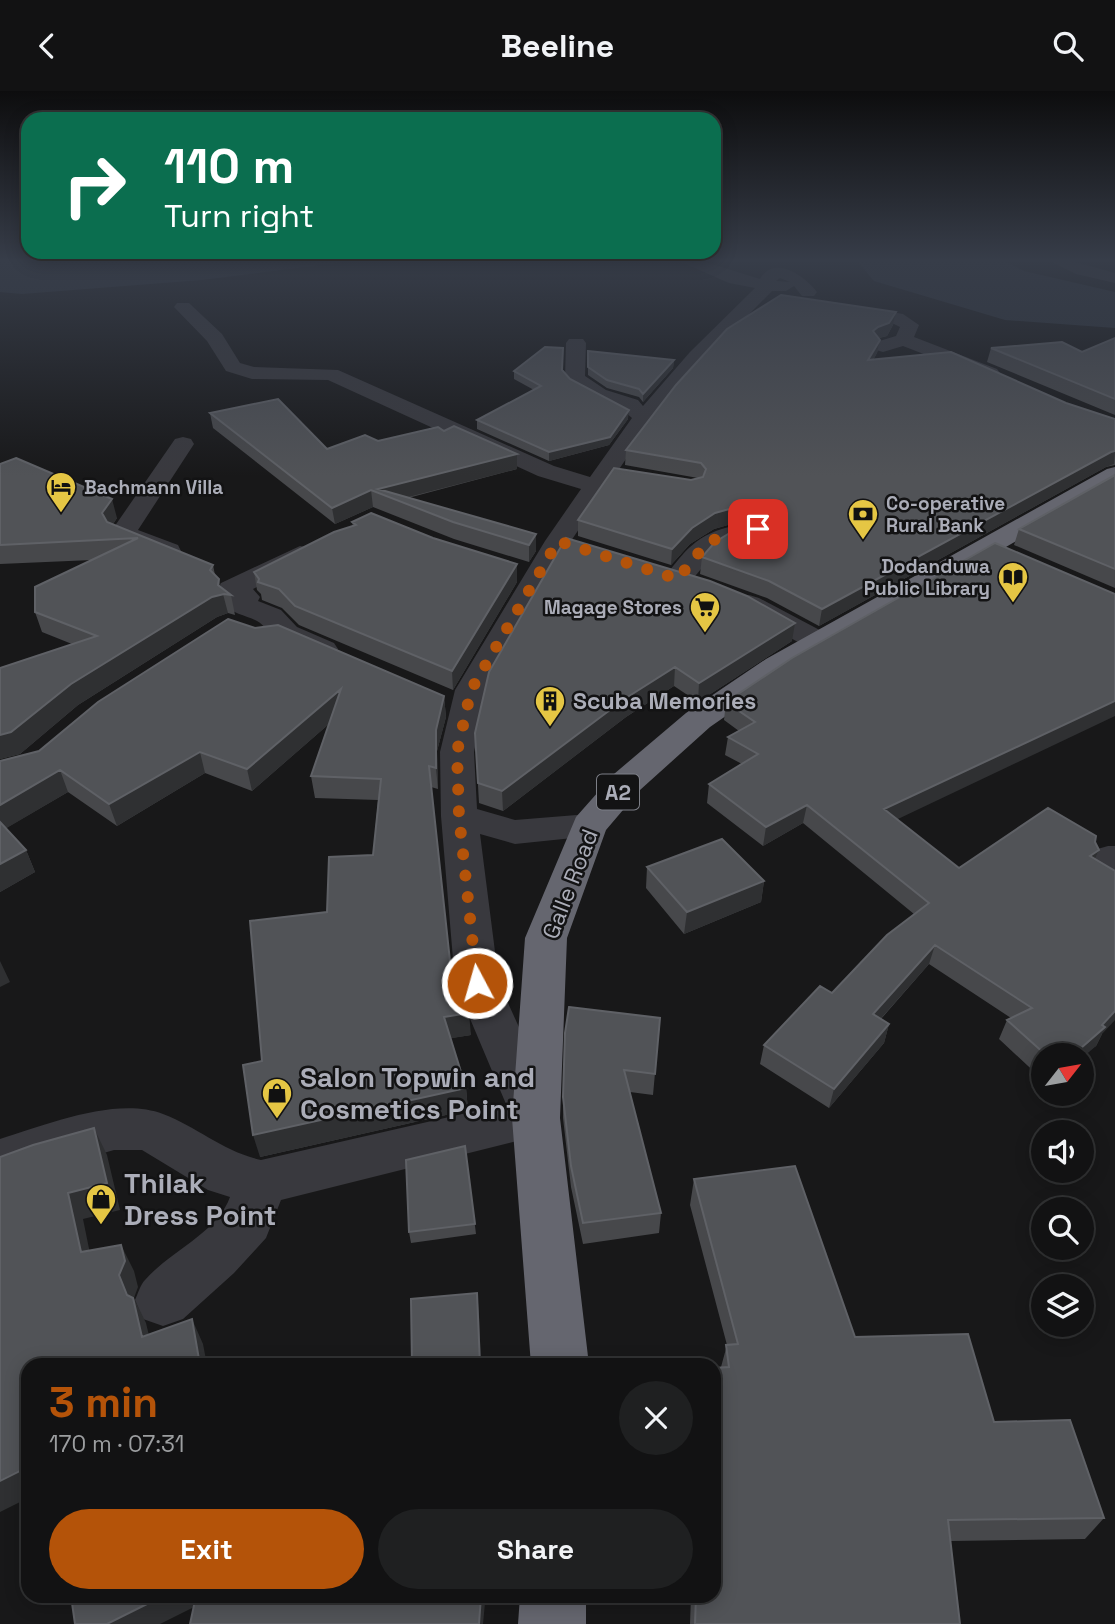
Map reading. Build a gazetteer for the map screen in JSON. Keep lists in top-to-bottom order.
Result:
{
  "streets": {
    "highway": ["A2", "Galle Road"]
  },
  "places": {
    "hotel": ["Bachmann Villa"],
    "bank": ["Co-operative Rural Bank"],
    "library": ["Dodanduwa Public Library"],
    "supermarket": ["Magage Stores"],
    "building": ["Scuba Memories"],
    "shop": ["Salon Topwin and Cosmetics Point", "Thilak Dress Point"]
  },
  "north": "top right",
  "page": {
    "header": "Beeline",
    "turn": ["110 m", "Turn right"],
    "heading": ["3 min", "170 m · 07:31"],
    "buttons": ["Exit", "Share"]
  }
}
